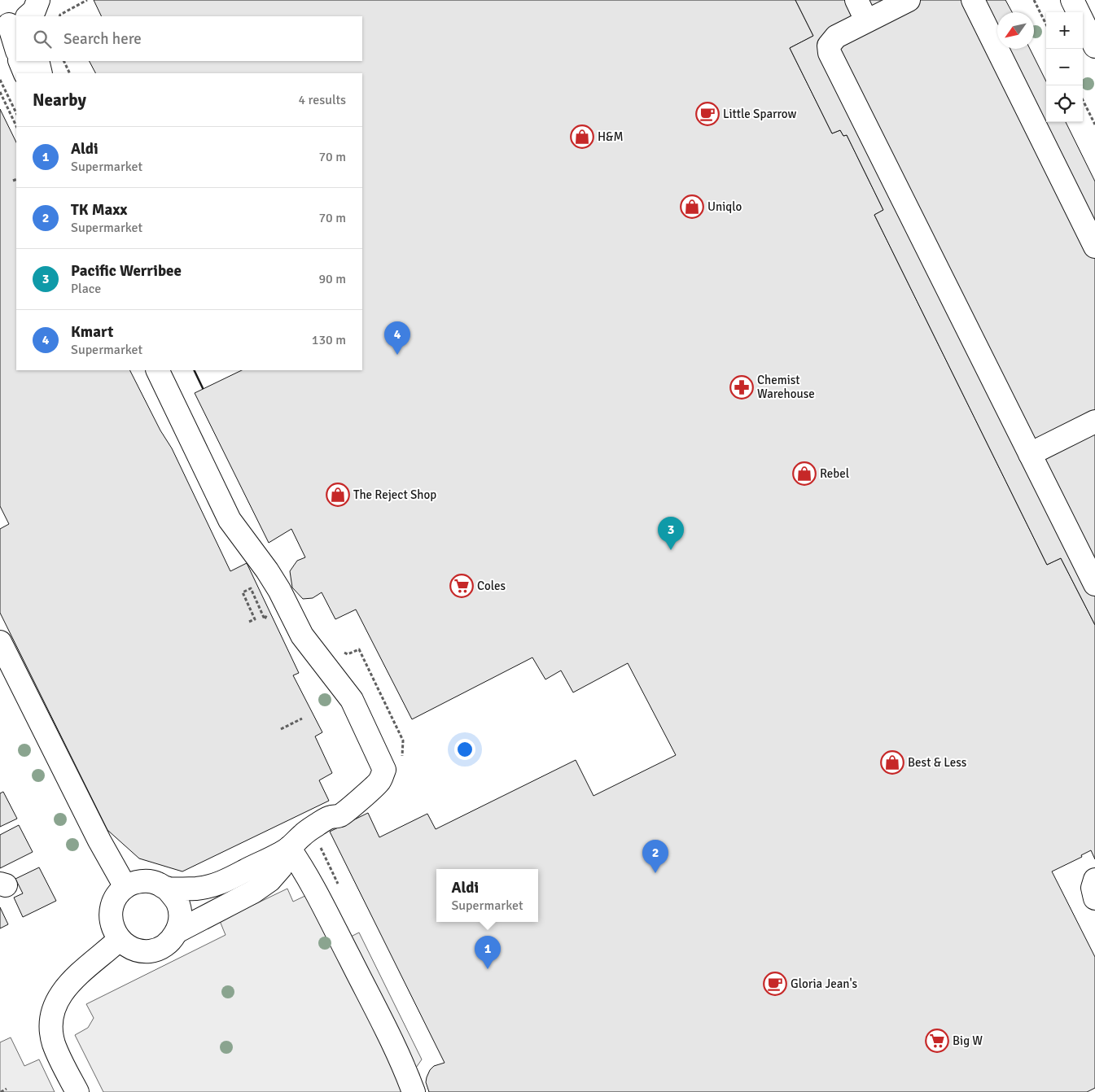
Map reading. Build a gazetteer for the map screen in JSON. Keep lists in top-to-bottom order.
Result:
{
  "places": {
    "cafe": ["Little Sparrow", "Gloria Jean's"],
    "shop": [
      "H&M",
      "Uniqlo",
      "Rebel",
      "The Reject Shop",
      "Best & Less"
    ],
    "pharmacy": ["Chemist Warehouse"],
    "supermarket": ["Coles", "Big W"]
  },
  "north": "bottom left",
  "page": {
    "map_buttons": ["+", "−"],
    "search": "Search here",
    "heading": ["Nearby", "4 results"],
    "list": [
      {
        "mark": "1",
        "name": "Aldi",
        "note": "Supermarket",
        "value": "70 m"
      },
      {
        "mark": "2",
        "name": "TK Maxx",
        "note": "Supermarket",
        "value": "70 m"
      },
      {
        "mark": "3",
        "name": "Pacific Werribee",
        "note": "Place",
        "value": "90 m"
      },
      {
        "mark": "4",
        "name": "Kmart",
        "note": "Supermarket",
        "value": "130 m"
      }
    ],
    "pins": [
      "4",
      "3",
      "2",
      "1"
    ],
    "popup": ["Aldi", "Supermarket"]
  }
}
